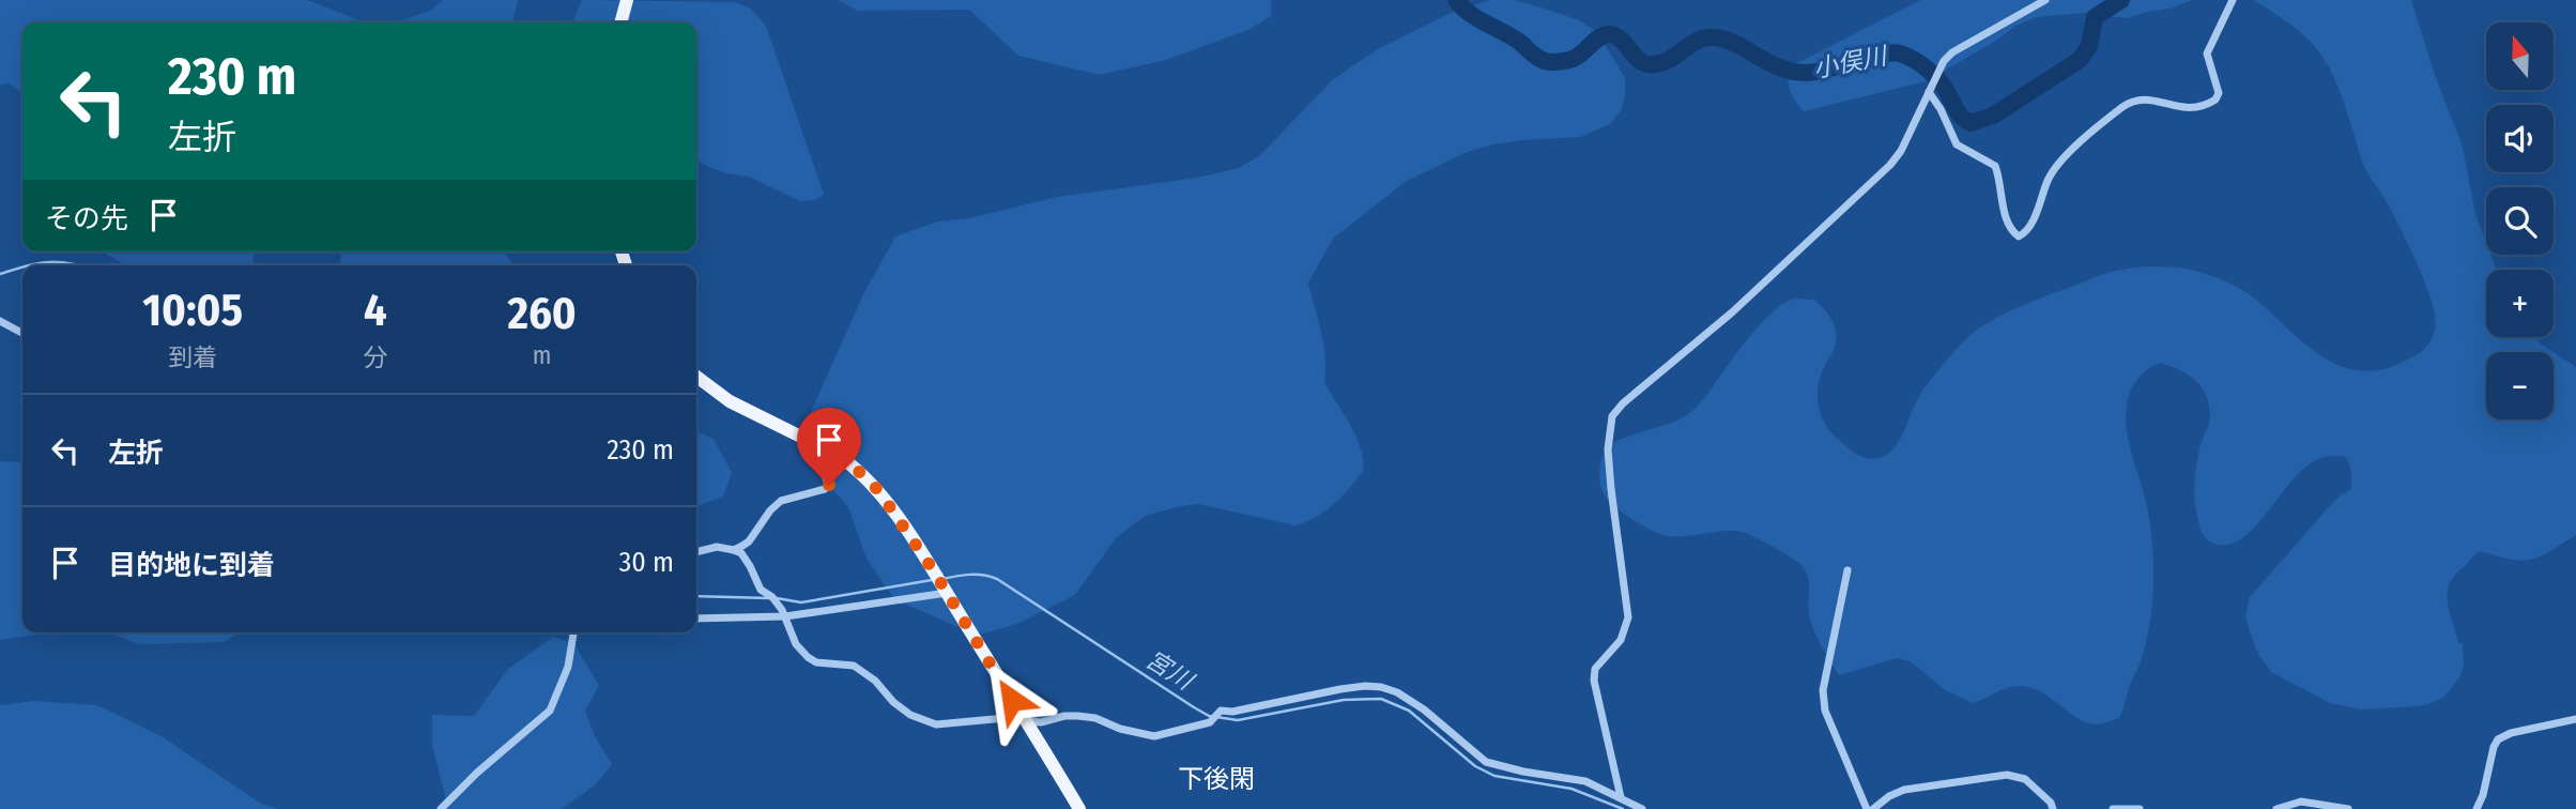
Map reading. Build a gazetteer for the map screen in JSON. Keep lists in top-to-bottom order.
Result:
{
  "districts": ["下後閑"],
  "water": ["小俣川", "宮川"],
  "north": "top",
  "page": {
    "map_buttons": ["+", "−"],
    "turn": ["230 m", "左折"],
    "then": "その先",
    "eta": [
      "10:05",
      "到着",
      "4",
      "分",
      "260",
      "m"
    ],
    "list": [
      {
        "name": "左折",
        "value": "230 m"
      },
      {
        "name": "目的地に到着",
        "value": "30 m"
      }
    ]
  }
}
